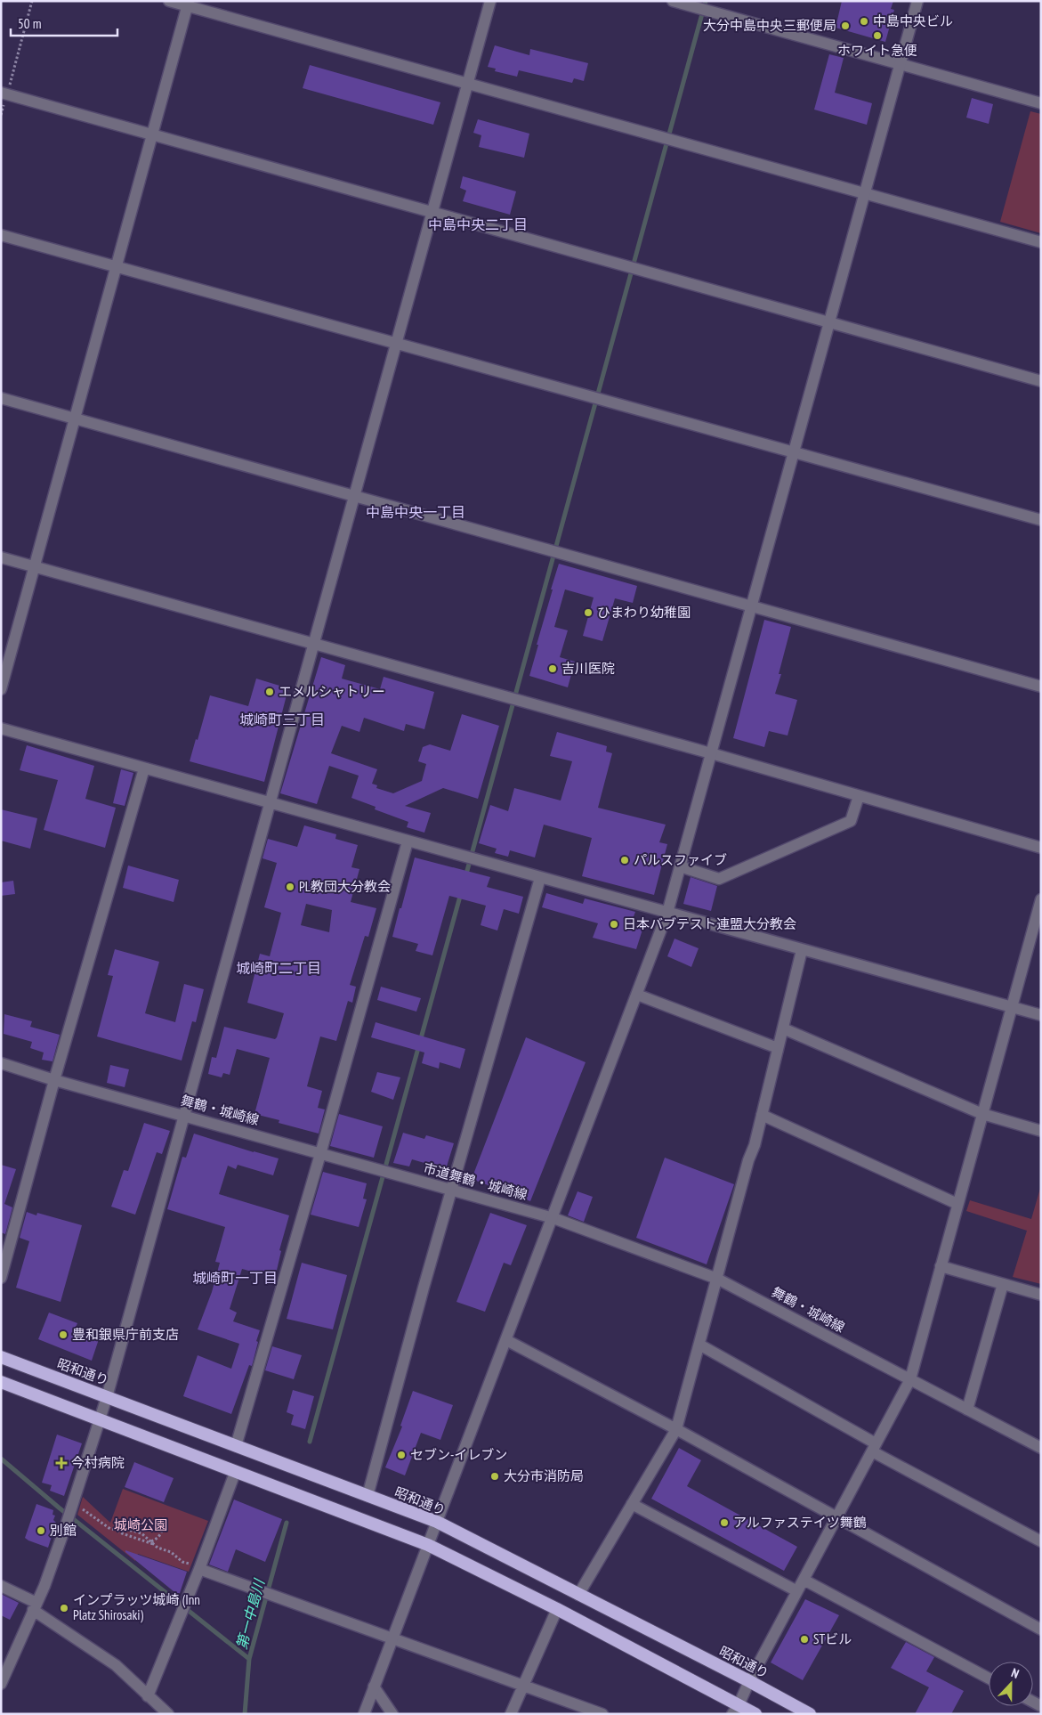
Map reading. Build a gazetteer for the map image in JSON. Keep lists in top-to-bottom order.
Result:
{
  "streets": {
    "highway": ["昭和通り"],
    "street": ["舞鶴・城崎線", "市道舞鶴・城崎線"]
  },
  "crossings": [
    ["舞鶴・城崎線", "市道舞鶴・城崎線"]
  ],
  "districts": [
    "中島中央二丁目",
    "中島中央一丁目",
    "城崎町三丁目",
    "城崎町二丁目",
    "城崎町一丁目"
  ],
  "water": ["第一中島川"],
  "parks": ["城崎公園"],
  "places": {
    "other": [
      "中島中央ビル",
      "大分中島中央三郵便局",
      "ホワイト急便",
      "ひまわり幼稚園",
      "吉川医院",
      "エメルシャトリー",
      "パルスファイブ",
      "PL教団大分教会",
      "日本バブテスト連盟大分教会",
      "豊和銀県庁前支店",
      "セブン-イレブン",
      "大分市消防局",
      "アルファステイツ舞鶴",
      "別館",
      "インプラッツ城崎 (Inn Platz Shirosaki)",
      "STビル"
    ],
    "health": ["今村病院"]
  },
  "scale_bar": "50 m",
  "north": "top"
}
